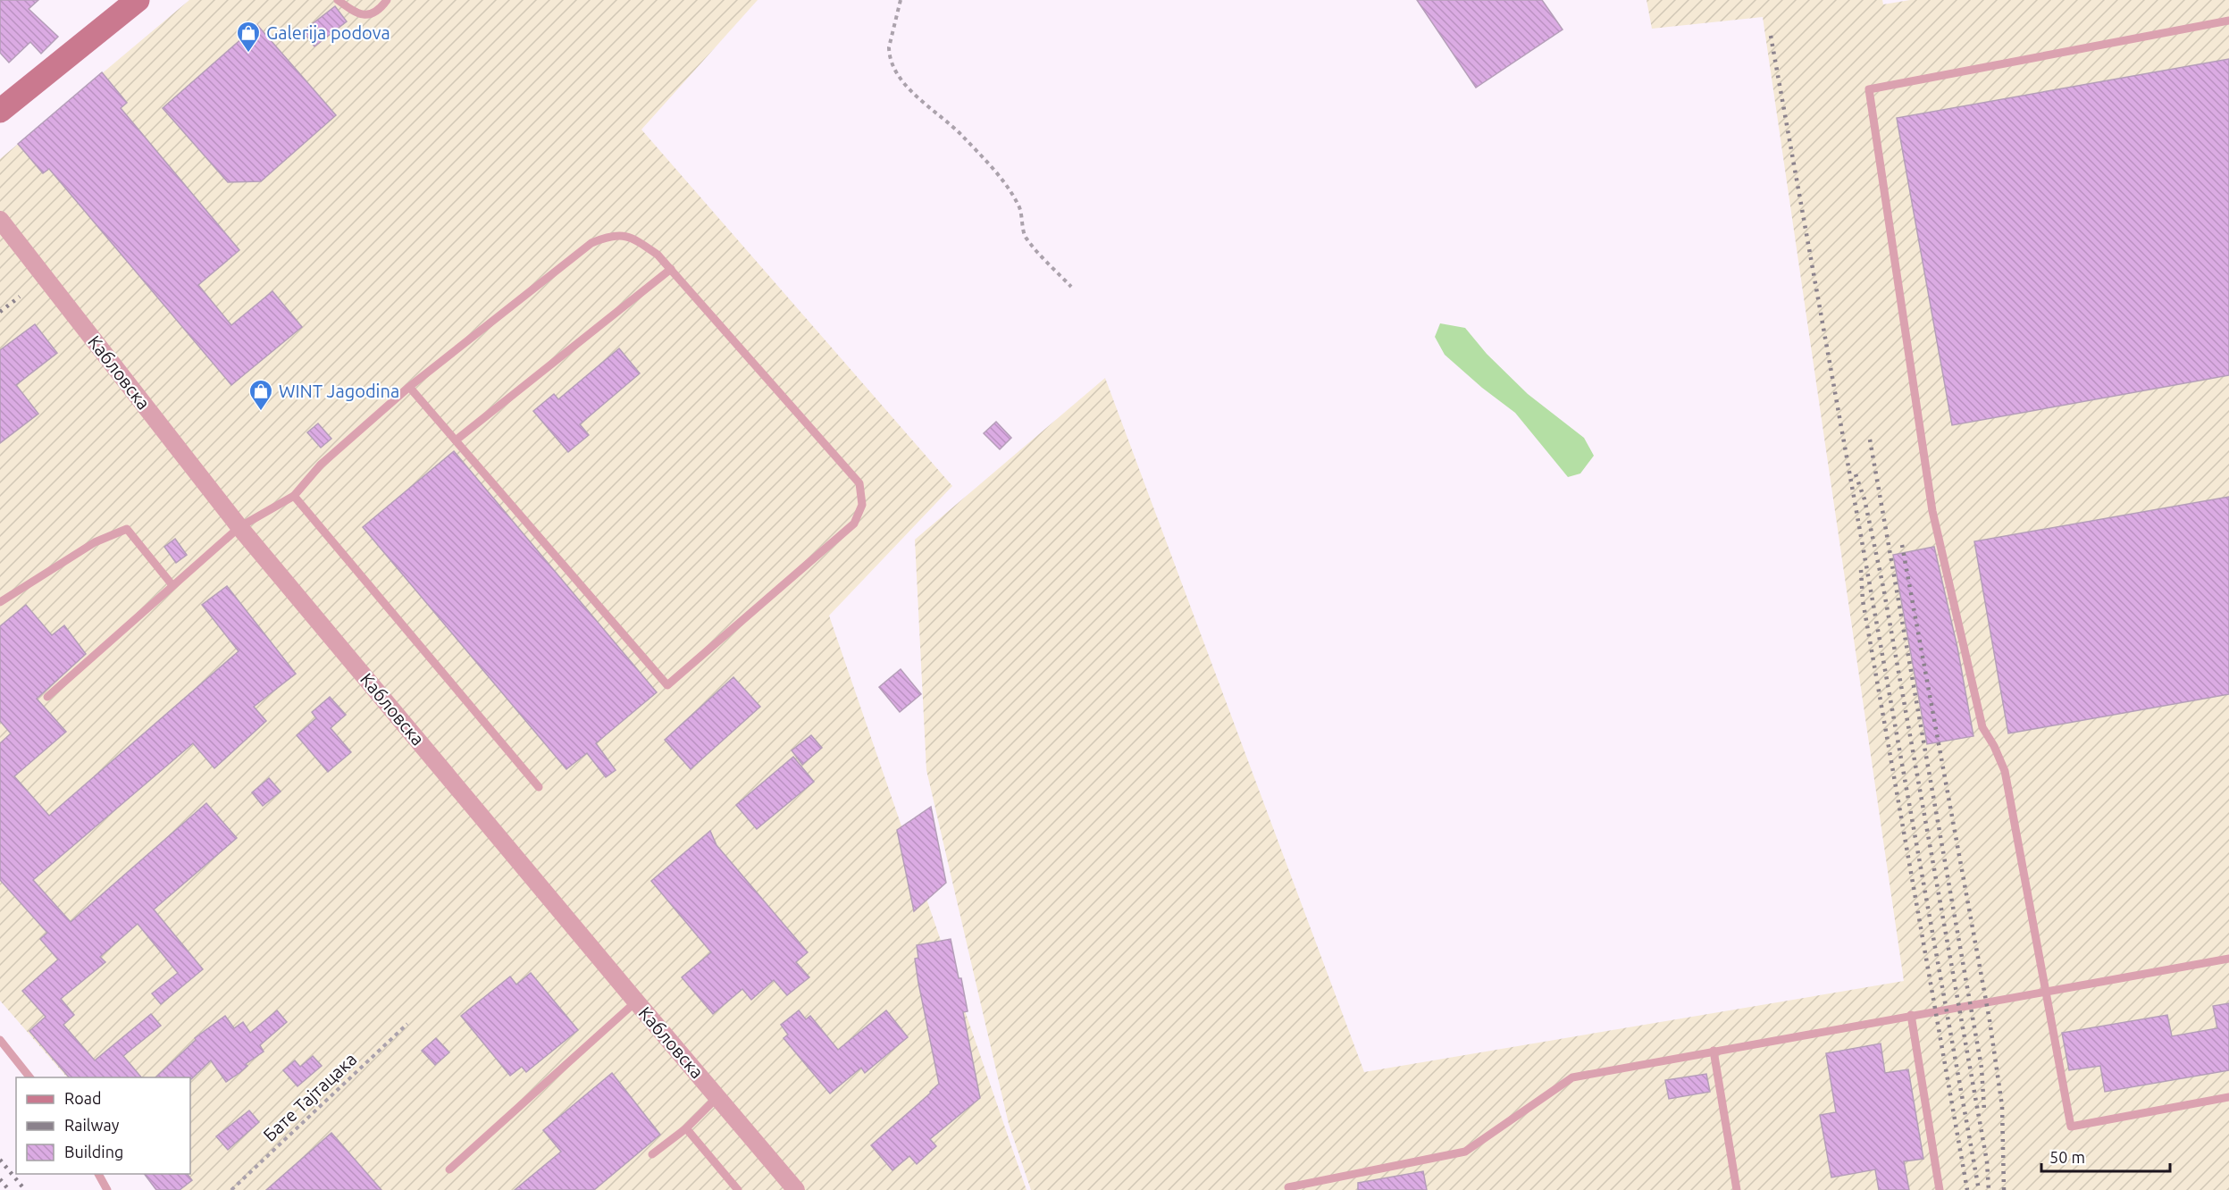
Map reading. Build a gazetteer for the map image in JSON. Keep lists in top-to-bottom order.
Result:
{
  "streets": {
    "street": ["Кабловска"],
    "path": ["Бате Тајтацака"]
  },
  "places": {
    "shop": ["Galerija podova", "WINT Jagodina"]
  },
  "legend": ["Road", "Railway", "Building"],
  "scale_bar": "50 m"
}
